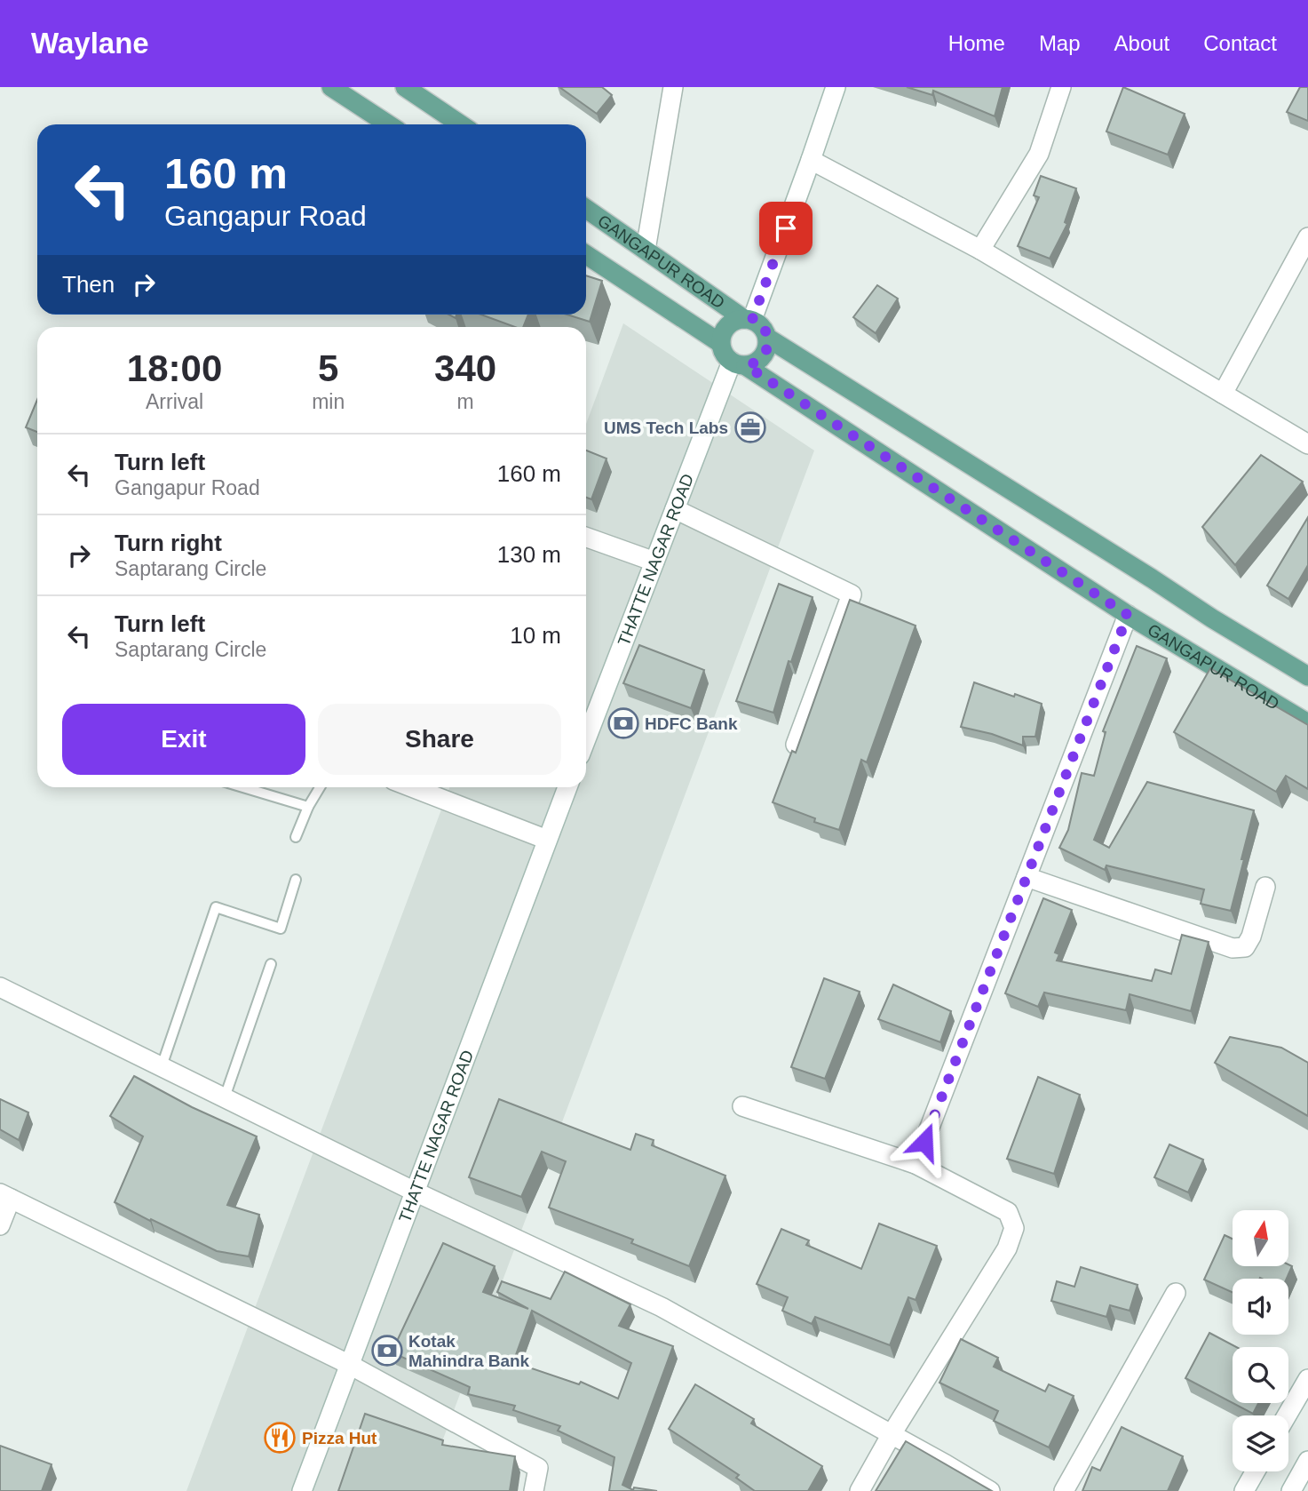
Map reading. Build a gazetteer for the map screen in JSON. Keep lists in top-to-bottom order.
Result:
{
  "streets": {
    "main road": ["GANGAPUR ROAD"],
    "street": ["THATTE NAGAR ROAD"]
  },
  "crossings": [
    ["GANGAPUR ROAD", "THATTE NAGAR ROAD"]
  ],
  "places": {
    "office": ["UMS Tech Labs"],
    "bank": ["HDFC Bank", "Kotak Mahindra Bank"],
    "restaurant": ["Pizza Hut"]
  },
  "north": "top",
  "page": {
    "header": "Waylane",
    "nav": [
      "Home",
      "Map",
      "About",
      "Contact"
    ],
    "turn": ["160 m", "Gangapur Road"],
    "then": "Then",
    "eta": [
      "18:00",
      "Arrival",
      "5",
      "min",
      "340",
      "m"
    ],
    "list": [
      {
        "name": "Turn left",
        "note": "Gangapur Road",
        "value": "160 m"
      },
      {
        "name": "Turn right",
        "note": "Saptarang Circle",
        "value": "130 m"
      },
      {
        "name": "Turn left",
        "note": "Saptarang Circle",
        "value": "10 m"
      }
    ],
    "buttons": ["Exit", "Share"]
  }
}
